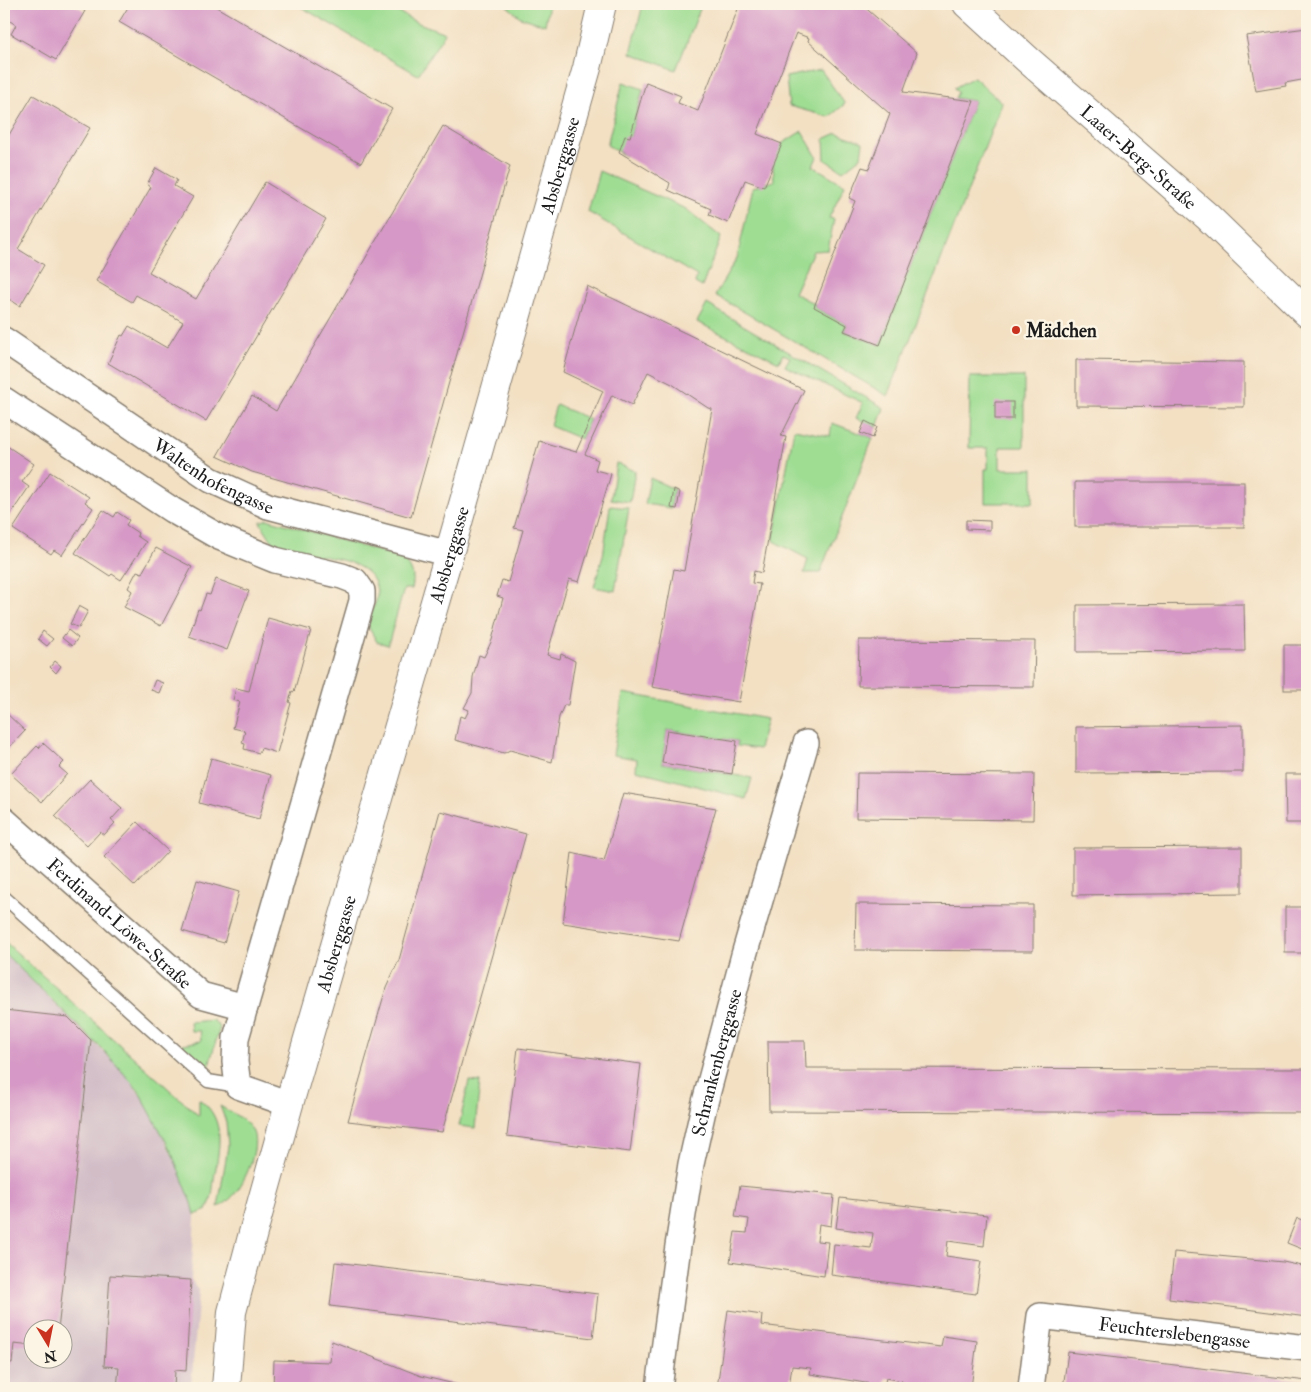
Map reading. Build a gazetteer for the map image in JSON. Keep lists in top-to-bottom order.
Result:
{
  "streets": {
    "street": [
      "Laaer-Berg-Straße",
      "Absberggasse",
      "Waltenhofengasse",
      "Ferdinand-Löwe-Straße",
      "Schrankenberggasse",
      "Feuchterslebengasse"
    ]
  },
  "crossings": [
    ["Absberggasse", "Waltenhofengasse"]
  ],
  "places": ["Mädchen"],
  "north": "bottom"
}
